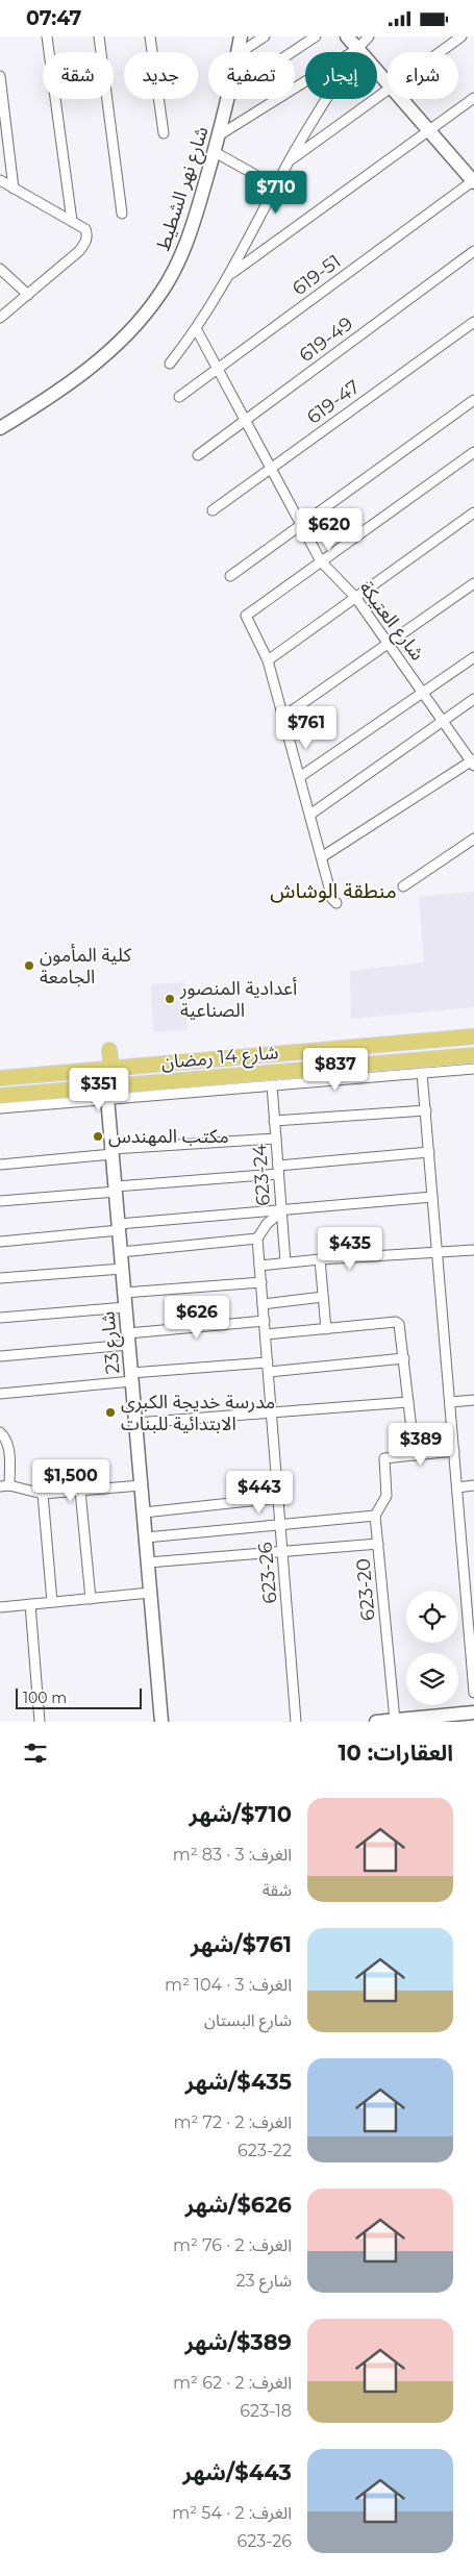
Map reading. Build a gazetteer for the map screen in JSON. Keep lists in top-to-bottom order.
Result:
{
  "streets": {
    "main road": ["شارع 14 رمضان"],
    "street": [
      "شارع نهر الشطيط",
      "619-51",
      "619-49",
      "619-47",
      "شارع العتيکة",
      "623-24",
      "شارع 23",
      "623-26",
      "623-20"
    ]
  },
  "crossings": [
    ["619-51", "شارع العتيکة"],
    ["619-49", "شارع العتيکة"],
    ["619-47", "شارع العتيکة"],
    ["شارع 14 رمضان", "شارع 23"]
  ],
  "districts": ["منطقة الوشاش"],
  "places": [
    "كلية المأمون الجامعة",
    "أعدادية المنصور الصناعية",
    "مكتب المهندس",
    "مدرسة خديجة الكبرى الابتدائية للبنات"
  ],
  "scale_bar": "100 m",
  "page": {
    "status": "07:47",
    "chip": [
      "شراء",
      "إيجار",
      "تصفية",
      "جديد",
      "شقة"
    ],
    "price": [
      "$710",
      "$620",
      "$761",
      "$837",
      "$351",
      "$435",
      "$626",
      "$389",
      "$1,500",
      "$443"
    ],
    "scale": "100 m",
    "heading": "العقارات: 10",
    "list": [
      {
        "name": "$710/شهر",
        "note": "الغرف: 3 · 83 m² · شقة"
      },
      {
        "name": "$761/شهر",
        "note": "الغرف: 3 · 104 m² · شارع البستان"
      },
      {
        "name": "$435/شهر",
        "note": "الغرف: 2 · 72 m² · 623-22"
      },
      {
        "name": "$626/شهر",
        "note": "الغرف: 2 · 76 m² · شارع 23"
      },
      {
        "name": "$389/شهر",
        "note": "الغرف: 2 · 62 m² · 623-18"
      },
      {
        "name": "$443/شهر",
        "note": "الغرف: 2 · 54 m² · 623-26"
      }
    ]
  }
}
